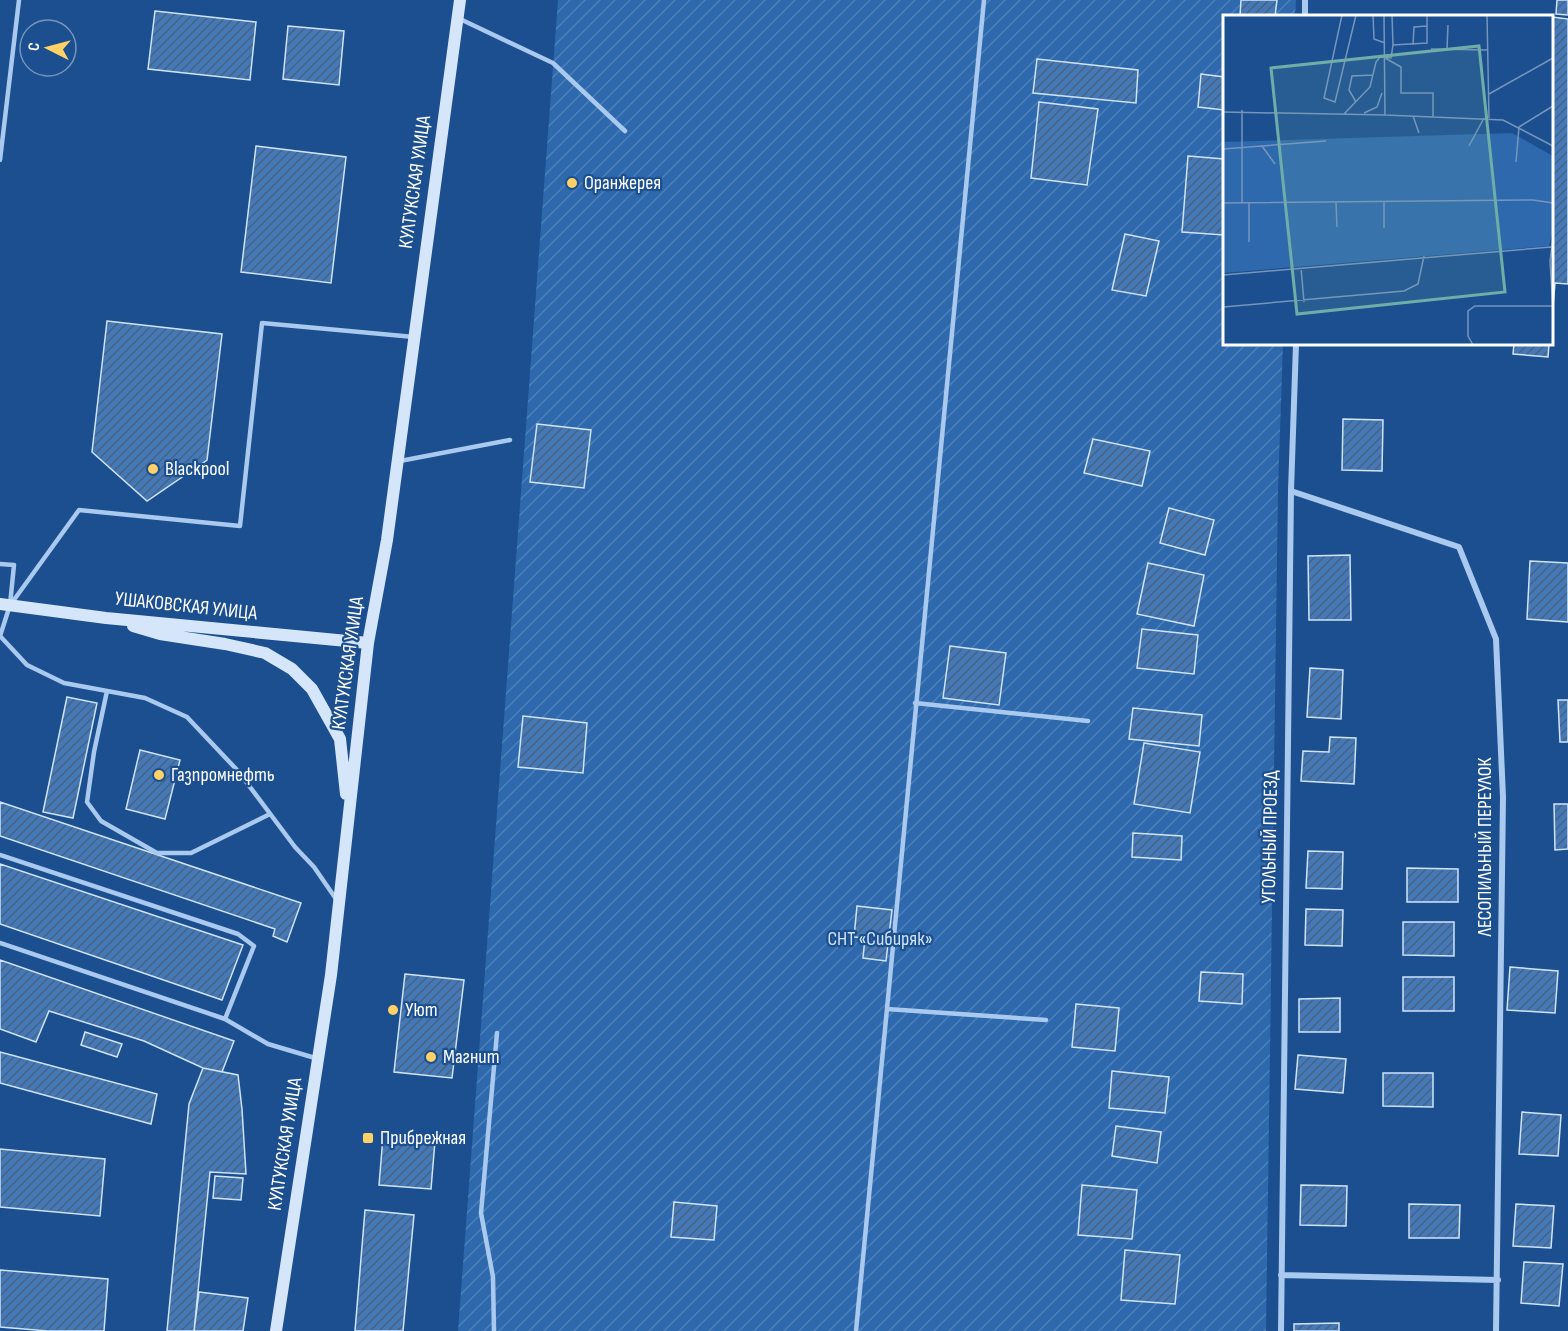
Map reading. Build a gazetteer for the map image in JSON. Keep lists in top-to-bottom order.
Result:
{
  "streets": {
    "main road": ["КУЛТУКСКАЯ УЛИЦА", "УШАКОВСКАЯ УЛИЦА"],
    "street": ["УГОЛЬНЫЙ ПРОЕЗД", "ЛЕСОПИЛЬНЫЙ ПЕРЕУЛОК"]
  },
  "crossings": [
    ["КУЛТУКСКАЯ УЛИЦА", "УШАКОВСКАЯ УЛИЦА"],
    ["УГОЛЬНЫЙ ПРОЕЗД", "ЛЕСОПИЛЬНЫЙ ПЕРЕУЛОК"]
  ],
  "parks": ["СНТ «Сибиряк»"],
  "places": {
    "other": [
      "Оранжерея",
      "Blackpool",
      "Газпромнефть",
      "Уют",
      "Магнит"
    ],
    "transit": ["Прибрежная"]
  },
  "north": "left"
}
